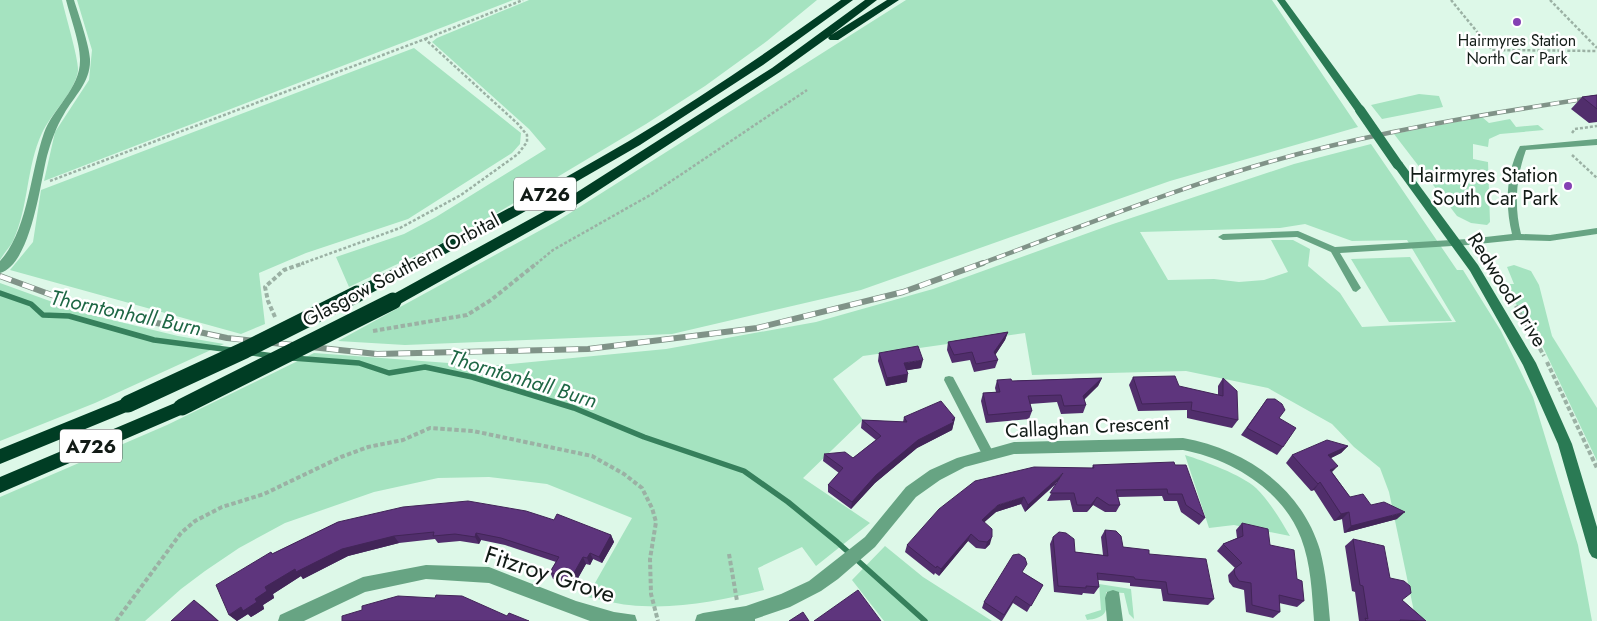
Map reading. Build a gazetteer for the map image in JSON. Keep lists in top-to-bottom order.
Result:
{
  "streets": {
    "highway": ["A726", "Glasgow Southern Orbital"],
    "street": ["Redwood Drive", "Callaghan Crescent", "Fitzroy Grove"]
  },
  "crossings": [
    ["A726", "Glasgow Southern Orbital"]
  ],
  "water": ["Thorntonhall Burn"],
  "places": ["Hairmyres Station North Car Park", "Hairmyres Station South Car Park"]
}
